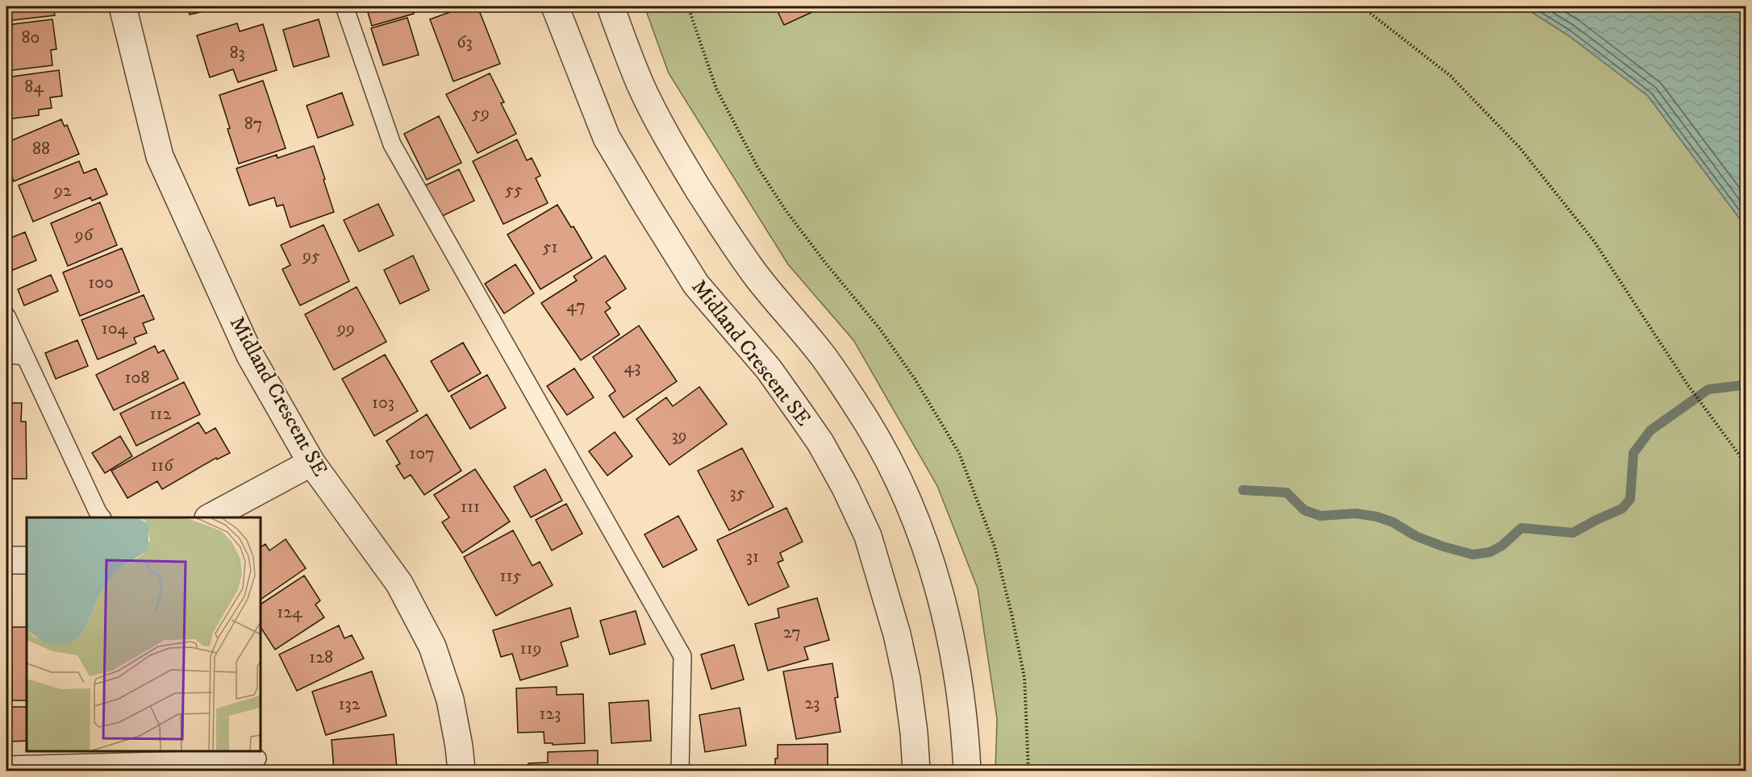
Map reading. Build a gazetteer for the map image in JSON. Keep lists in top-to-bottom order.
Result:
{
  "streets": {
    "street": ["Midland Crescent SE"]
  },
  "house_numbers": [
    "80",
    "63",
    "83",
    "84",
    "59",
    "87",
    "88",
    "55",
    "92",
    "96",
    "51",
    "95",
    "100",
    "47",
    "104",
    "99",
    "43",
    "108",
    "103",
    "112",
    "39",
    "107",
    "116",
    "35",
    "111",
    "31",
    "115",
    "124",
    "27",
    "119",
    "128",
    "23",
    "132",
    "123"
  ]
}
